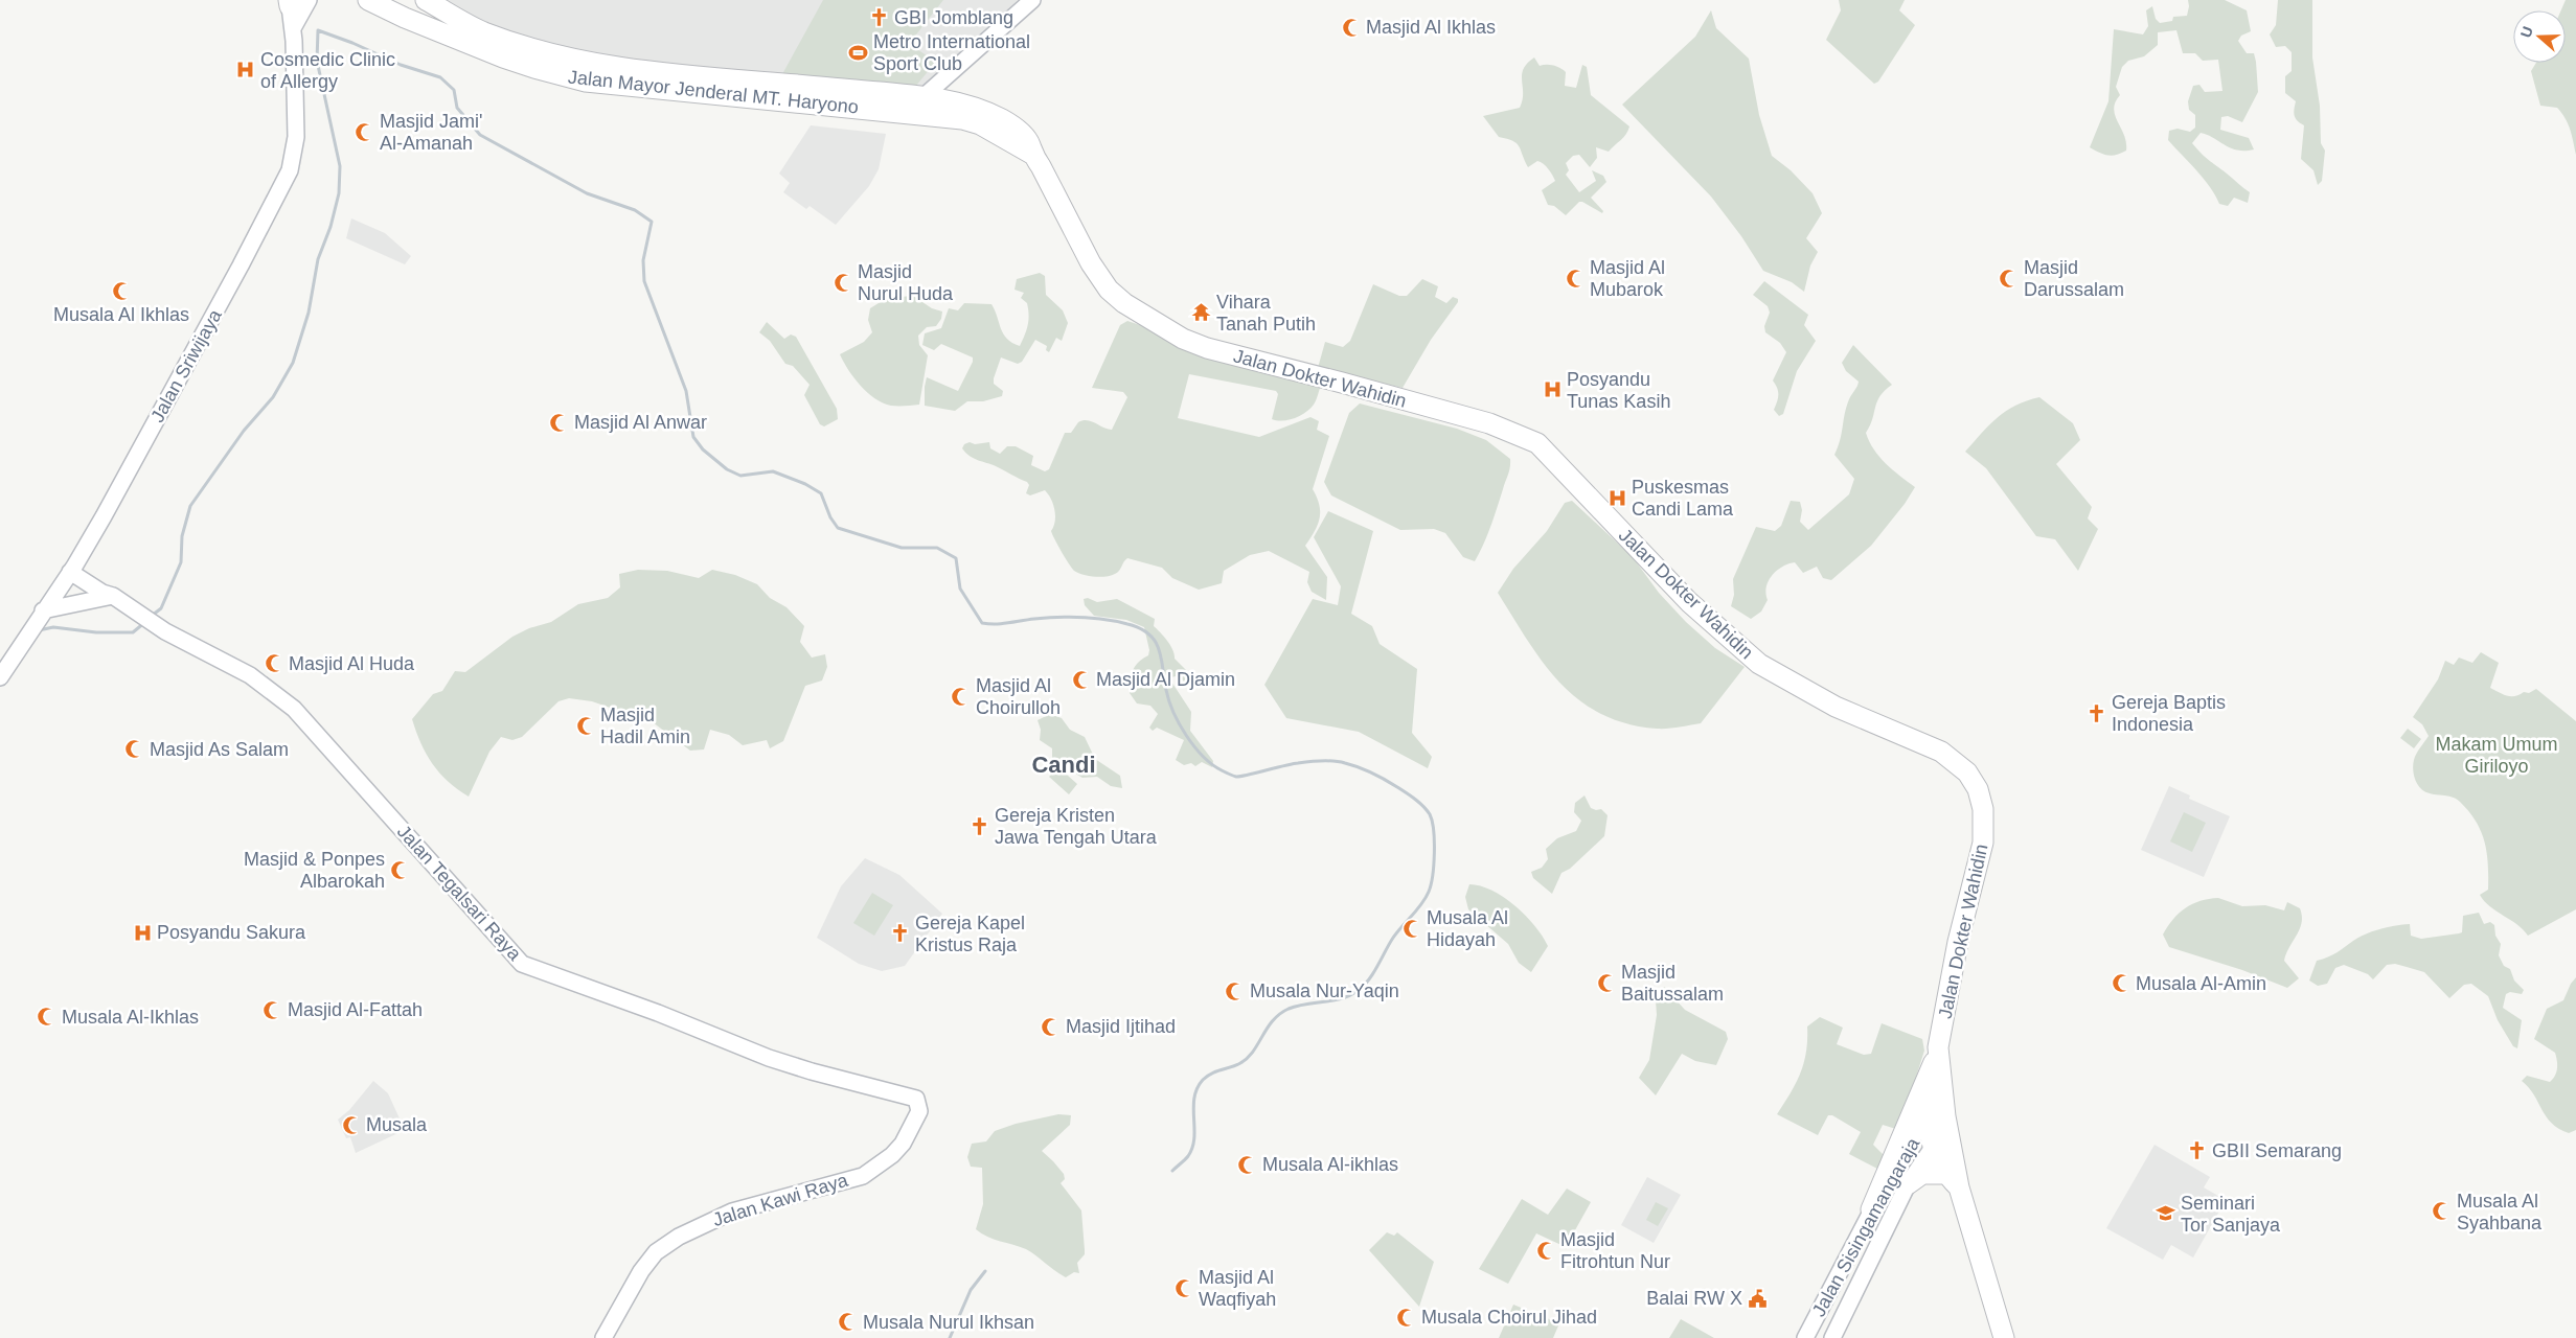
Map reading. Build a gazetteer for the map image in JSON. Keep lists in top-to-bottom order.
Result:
{
  "streets": {
    "highway": ["Jalan Mayor Jenderal MT. Haryono", "Jalan Dokter Wahidin"],
    "main road": [
      "Jalan Sriwijaya",
      "Jalan Tegalsari Raya",
      "Jalan Kawi Raya",
      "Jalan Sisingamangaraja"
    ]
  },
  "crossings": [
    ["Jalan Mayor Jenderal MT. Haryono", "Jalan Dokter Wahidin"],
    ["Jalan Sriwijaya", "Jalan Tegalsari Raya"],
    ["Jalan Dokter Wahidin", "Jalan Sisingamangaraja"],
    ["Jalan Tegalsari Raya", "Jalan Kawi Raya"]
  ],
  "districts": ["Candi"],
  "parks": ["Makam Umum Giriloyo"],
  "places": {
    "church": [
      "GBI Jomblang",
      "Gereja Baptis Indonesia",
      "Gereja Kristen Jawa Tengah Utara",
      "Gereja Kapel Kristus Raja",
      "GBII Semarang"
    ],
    "mosque": [
      "Masjid Al Ikhlas",
      "Masjid Jami' Al-Amanah",
      "Masjid Al Mubarok",
      "Masjid Darussalam",
      "Masjid Nurul Huda",
      "Musala Al Ikhlas",
      "Masjid Al Anwar",
      "Masjid Al Huda",
      "Masjid Al Djamin",
      "Masjid Al Choirulloh",
      "Masjid Hadil Amin",
      "Masjid As Salam",
      "Masjid & Ponpes Albarokah",
      "Musala Al Hidayah",
      "Masjid Baitussalam",
      "Musala Al-Amin",
      "Musala Nur-Yaqin",
      "Masjid Al-Fattah",
      "Musala Al-Ikhlas",
      "Masjid Ijtihad",
      "Musala",
      "Musala Al-ikhlas",
      "Musala Al Syahbana",
      "Masjid Fitrohtun Nur",
      "Masjid Al Waqfiyah",
      "Musala Choirul Jihad",
      "Musala Nurul Ikhsan"
    ],
    "sports": ["Metro International Sport Club"],
    "hospital": [
      "Cosmedic Clinic of Allergy",
      "Posyandu Tunas Kasih",
      "Puskesmas Candi Lama",
      "Posyandu Sakura"
    ],
    "temple": ["Vihara Tanah Putih"],
    "school or university": ["Seminari Tor Sanjaya"],
    "public building": ["Balai RW X"]
  },
  "north": "left"
}
